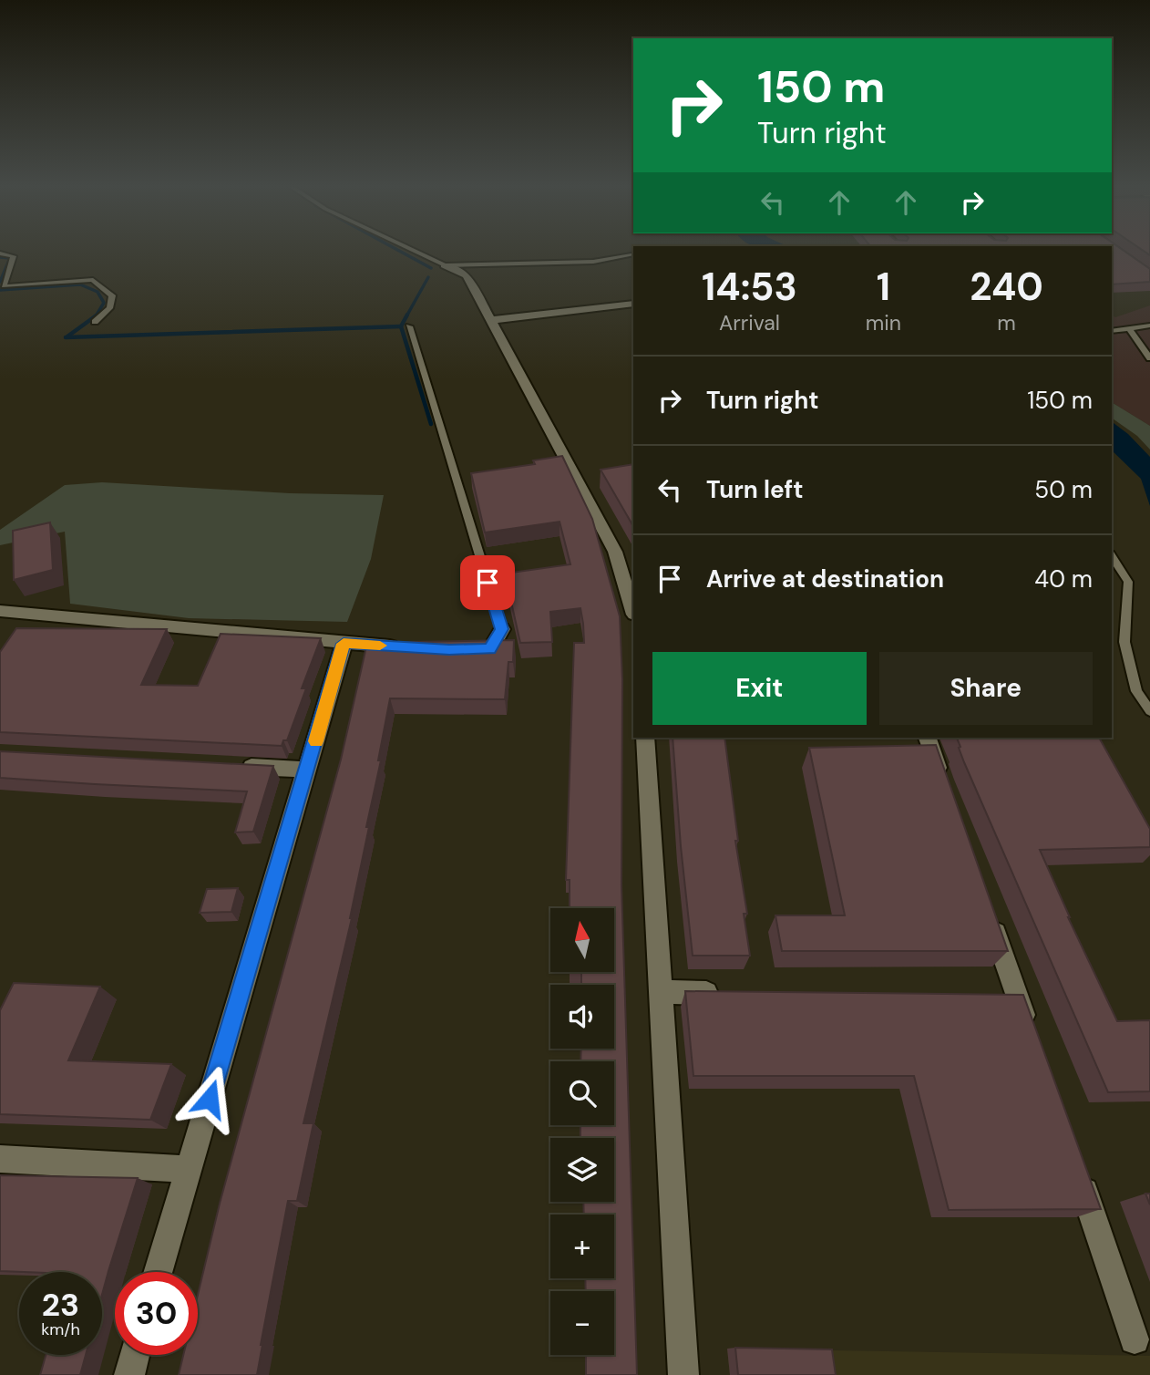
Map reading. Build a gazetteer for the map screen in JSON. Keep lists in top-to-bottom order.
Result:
{
  "north": "top",
  "page": {
    "turn": ["150 m", "Turn right"],
    "eta": [
      "14:53",
      "Arrival",
      "1",
      "min",
      "240",
      "m"
    ],
    "list": [
      {
        "name": "Turn right",
        "value": "150 m"
      },
      {
        "name": "Turn left",
        "value": "50 m"
      },
      {
        "name": "Arrive at destination",
        "value": "40 m"
      }
    ],
    "buttons": ["Exit", "Share"],
    "map_buttons": ["+", "−"],
    "speed": "23 km/h",
    "limit": "30"
  }
}
